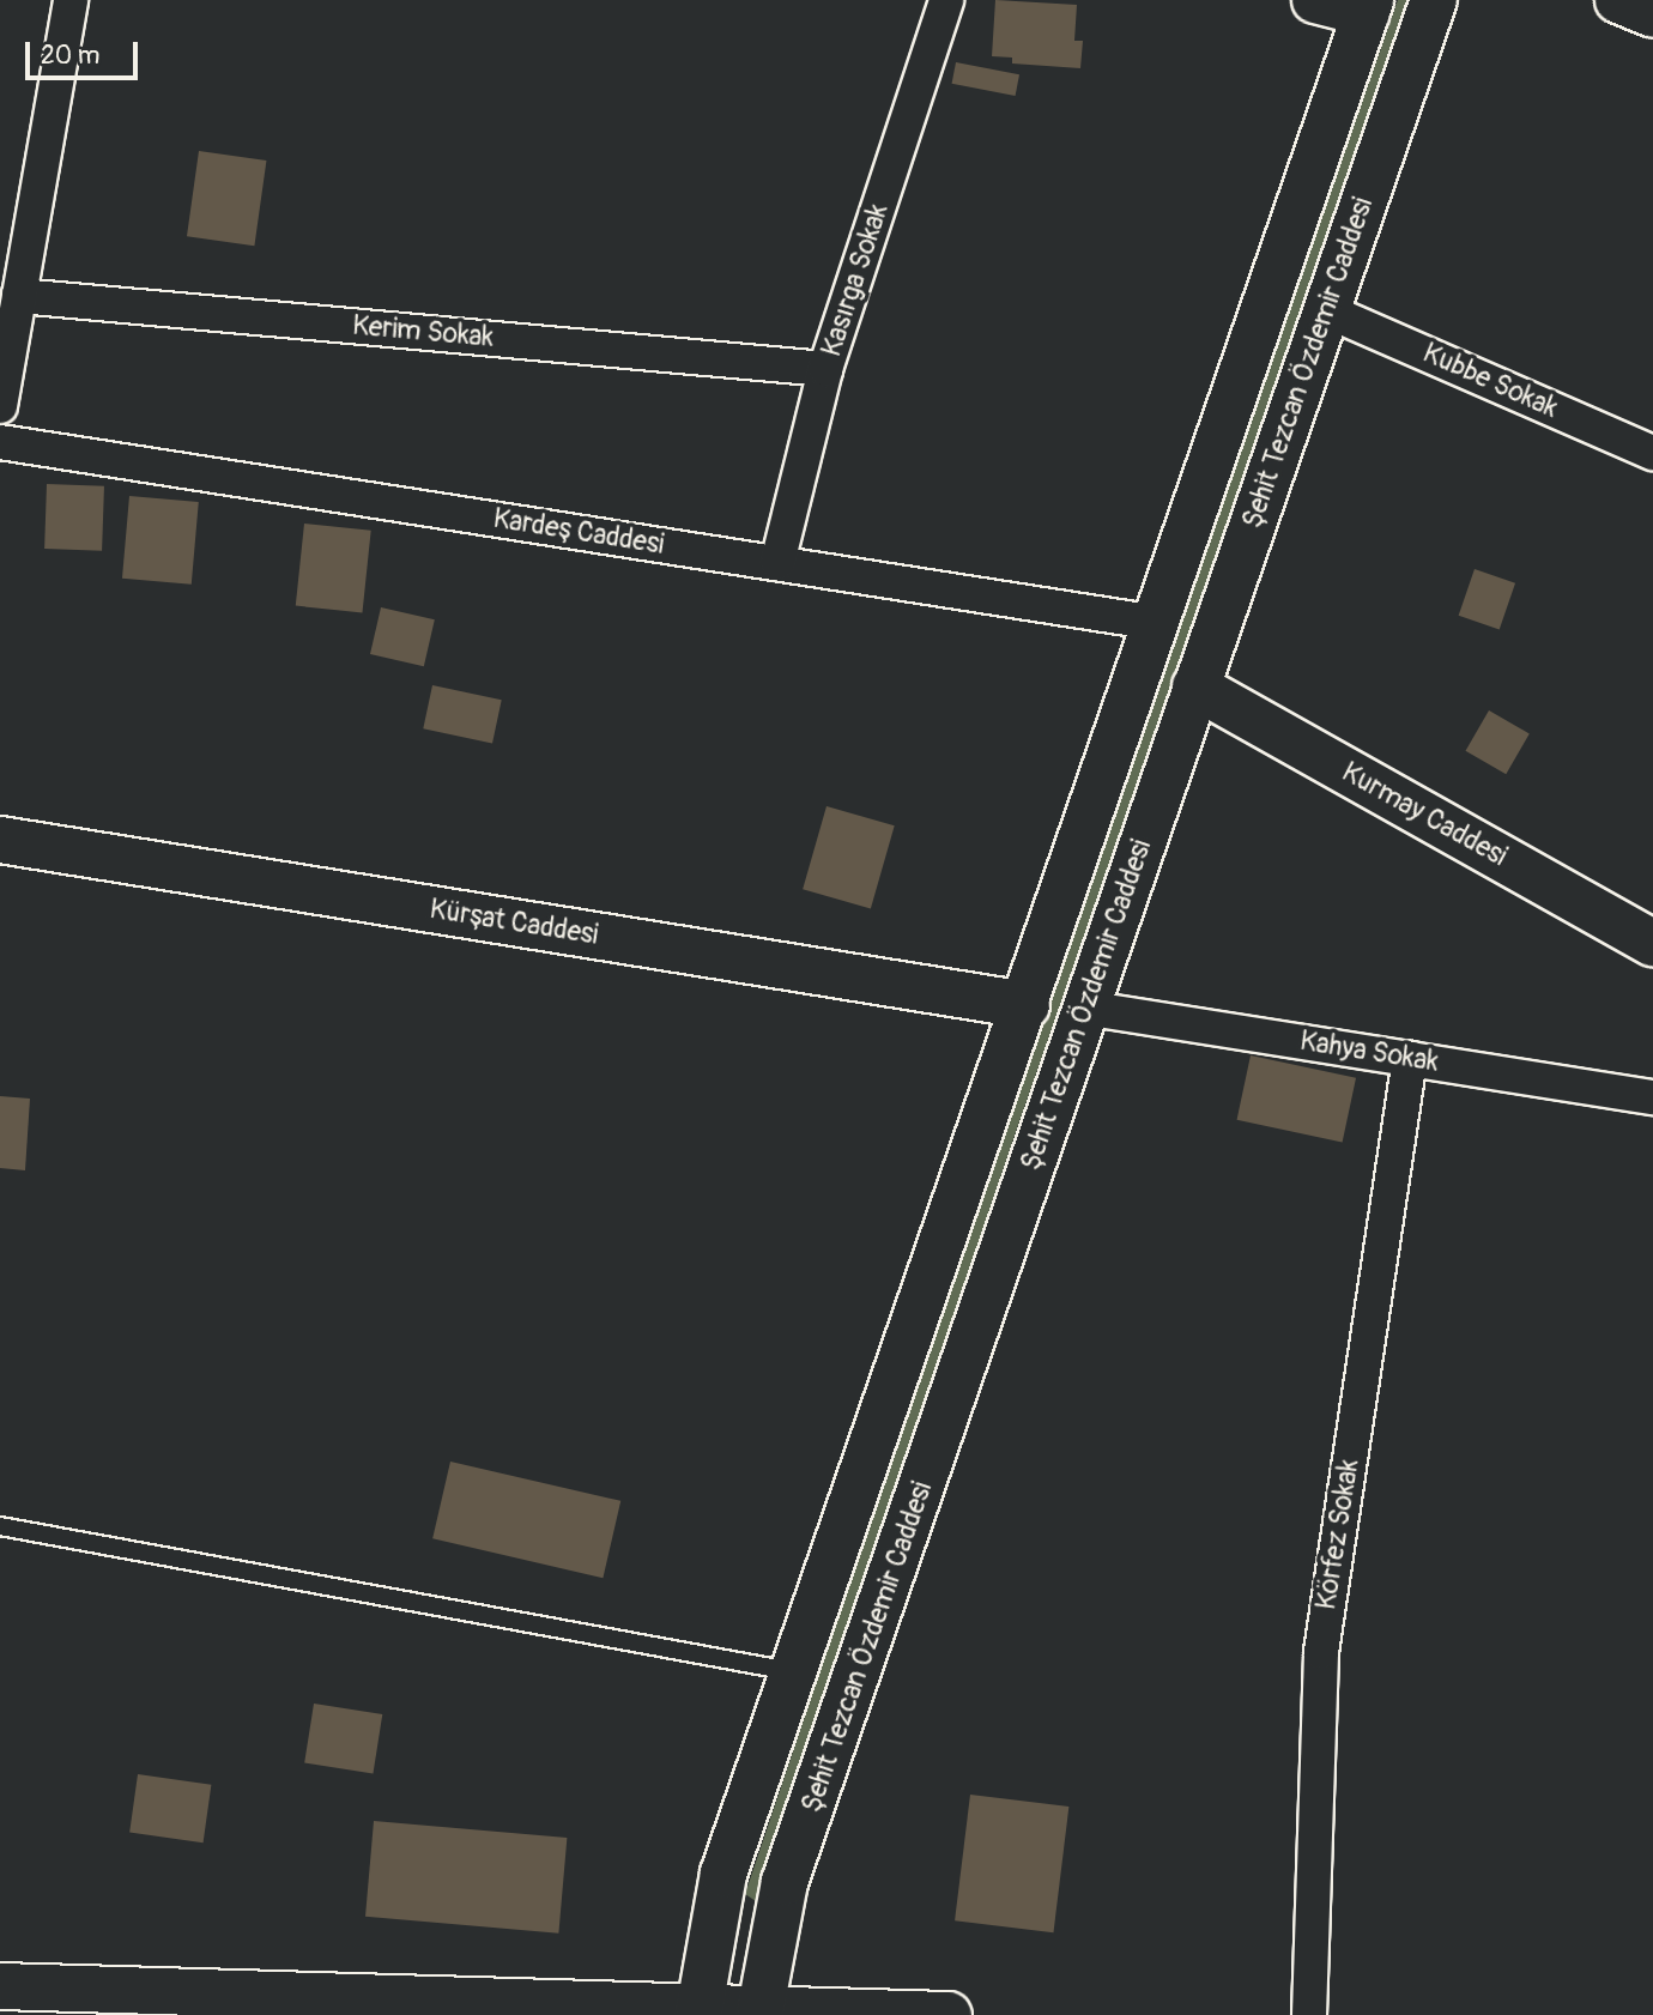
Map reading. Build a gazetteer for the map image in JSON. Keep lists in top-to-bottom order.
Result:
{
  "streets": {
    "street": [
      "Kasırga Sokak",
      "Kerim Sokak",
      "Şehit Tezcan Özdemir Caddesi",
      "Kubbe Sokak",
      "Kardeş Caddesi",
      "Kurmay Caddesi",
      "Kürşat Caddesi",
      "Kahya Sokak",
      "Körfez Sokak"
    ]
  },
  "crossings": [
    ["Kasırga Sokak", "Kerim Sokak"],
    ["Kasırga Sokak", "Kardeş Caddesi"],
    ["Şehit Tezcan Özdemir Caddesi", "Kubbe Sokak"],
    ["Şehit Tezcan Özdemir Caddesi", "Kardeş Caddesi"],
    ["Şehit Tezcan Özdemir Caddesi", "Kurmay Caddesi"],
    ["Şehit Tezcan Özdemir Caddesi", "Kürşat Caddesi"],
    ["Şehit Tezcan Özdemir Caddesi", "Kahya Sokak"],
    ["Kahya Sokak", "Körfez Sokak"]
  ],
  "scale_bar": "20 m"
}
